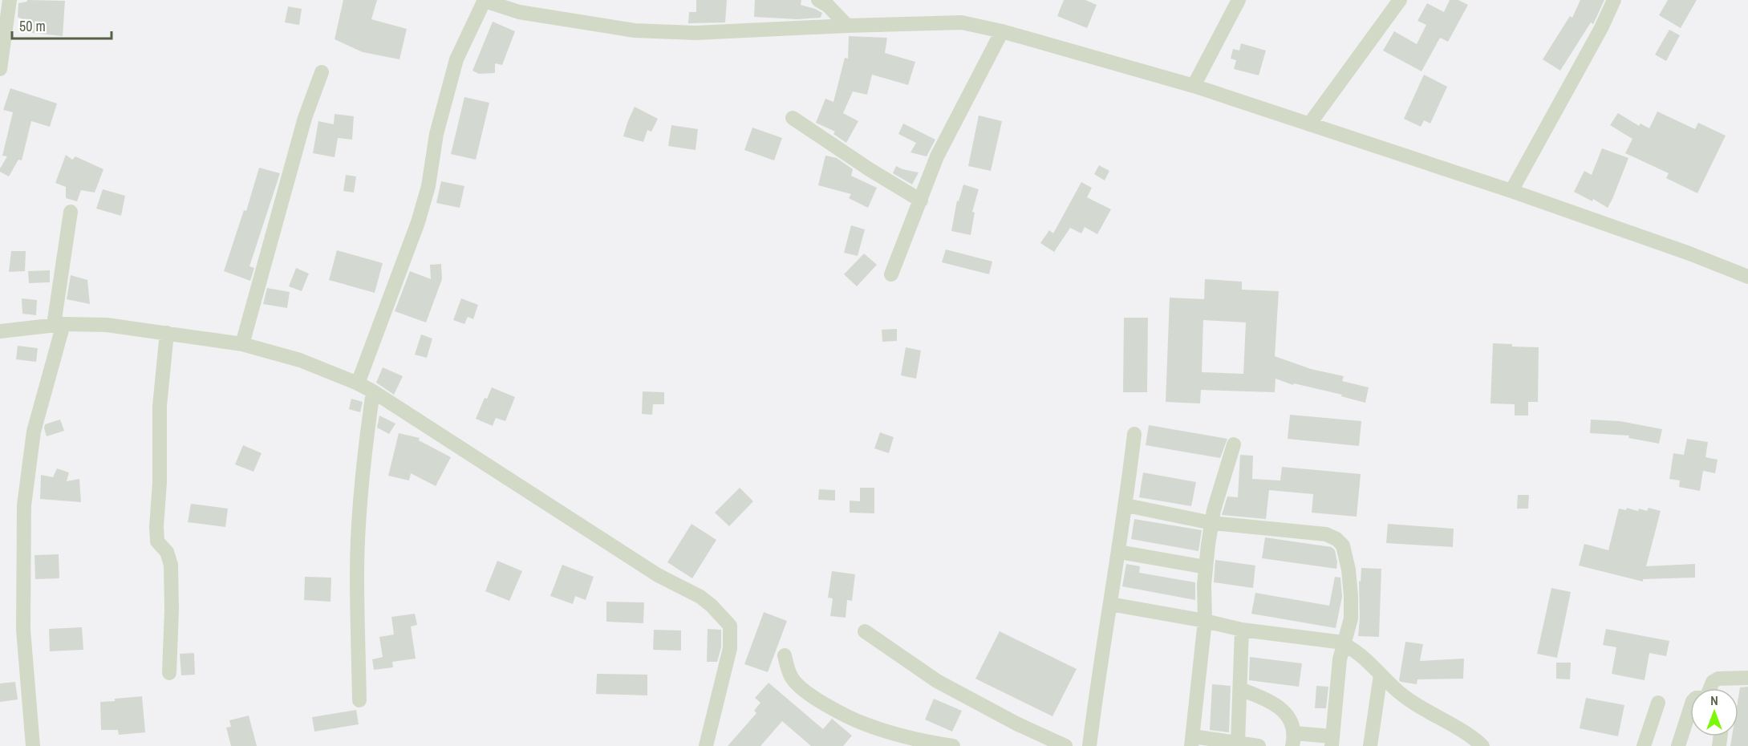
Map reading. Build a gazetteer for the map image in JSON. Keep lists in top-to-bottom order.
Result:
{
  "scale_bar": "50 m",
  "north": "top"
}
